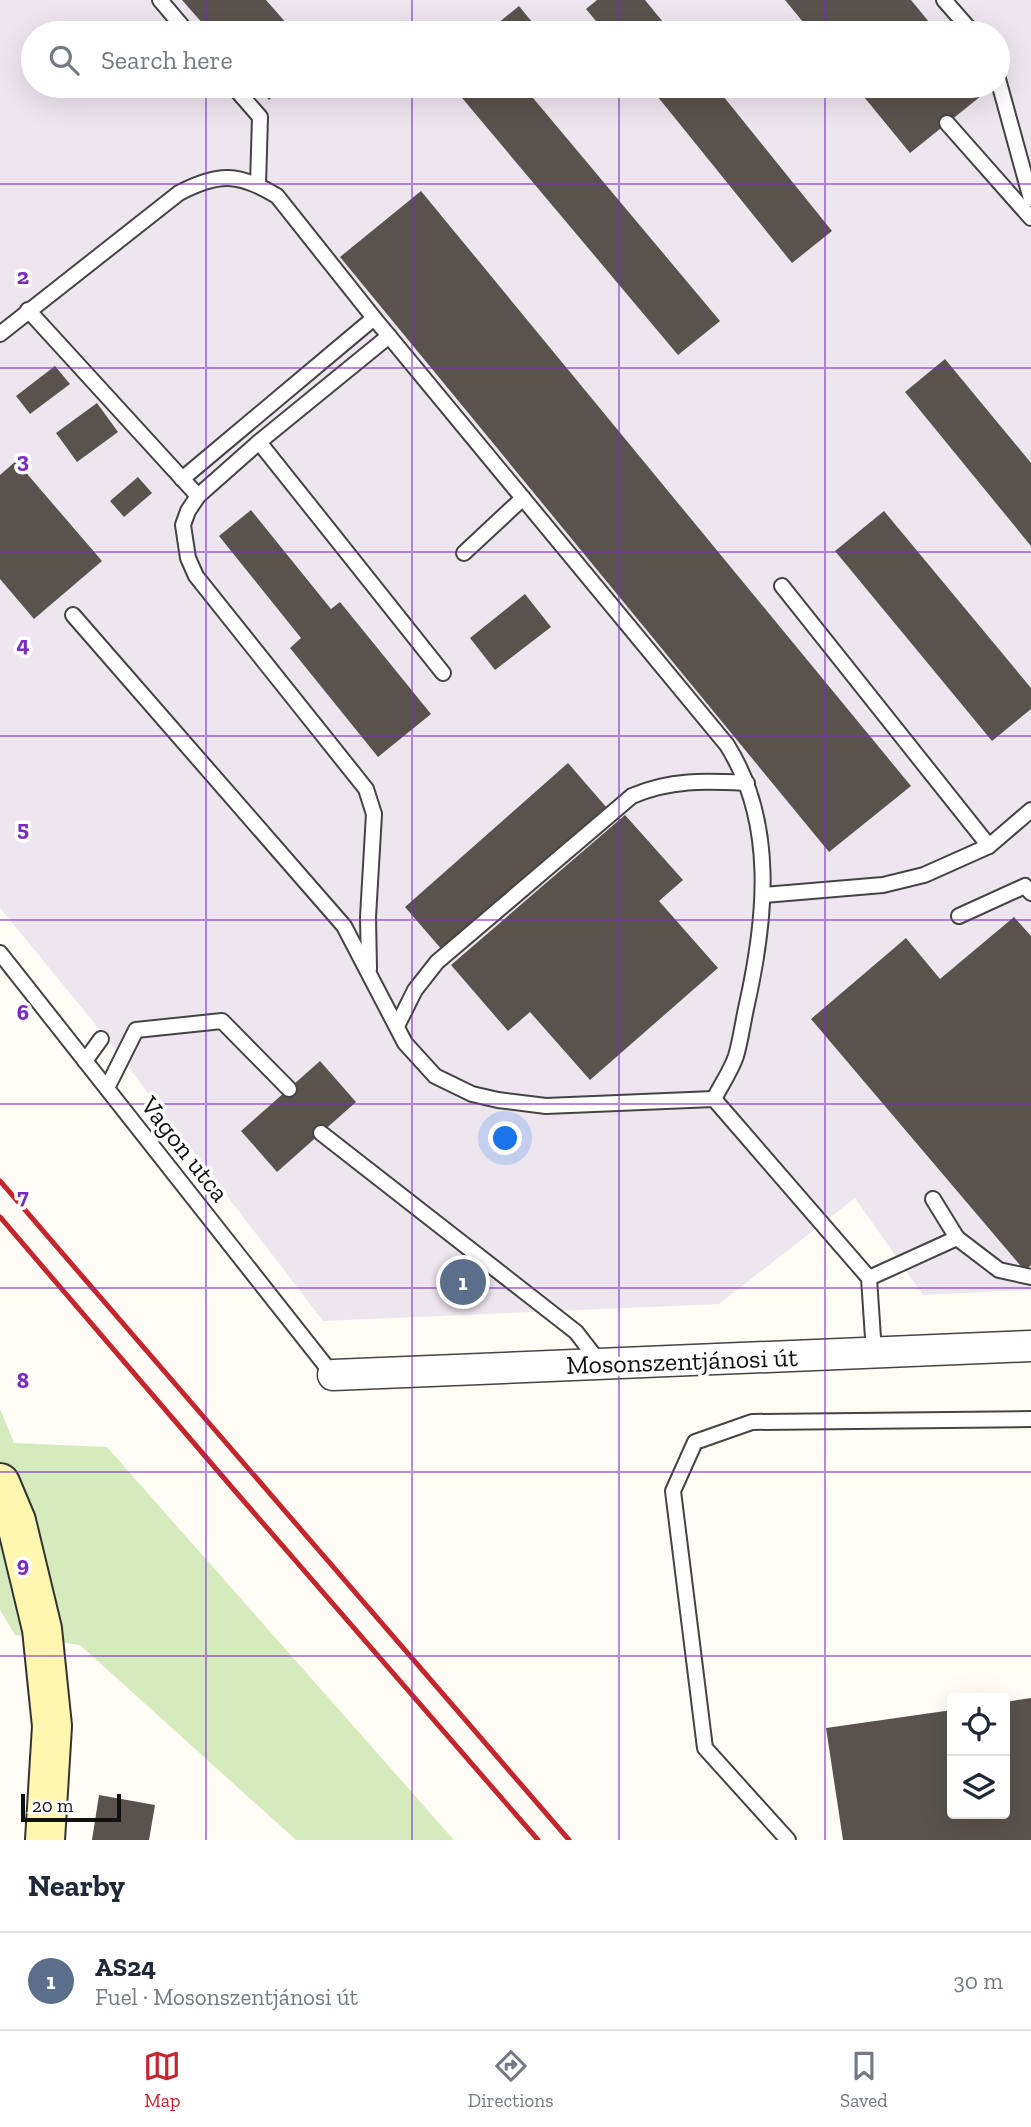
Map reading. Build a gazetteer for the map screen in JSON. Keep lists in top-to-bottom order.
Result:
{
  "streets": {
    "street": ["Mosonszentjánosi út"],
    "lane": ["Vagon utca"]
  },
  "crossings": [
    ["Vagon utca", "Mosonszentjánosi út"]
  ],
  "scale_bar": "20 m",
  "page": {
    "search": "Search here",
    "pins": "1",
    "scale": "20 m",
    "heading": "Nearby",
    "list": [
      {
        "mark": "1",
        "name": "AS24",
        "note": "Fuel · Mosonszentjánosi út",
        "value": "30 m"
      }
    ],
    "nav": ["Map", "Directions", "Saved"]
  },
  "grid": {
    "rows": [
      "2",
      "3",
      "4",
      "5",
      "6",
      "7",
      "8",
      "9"
    ]
  }
}
